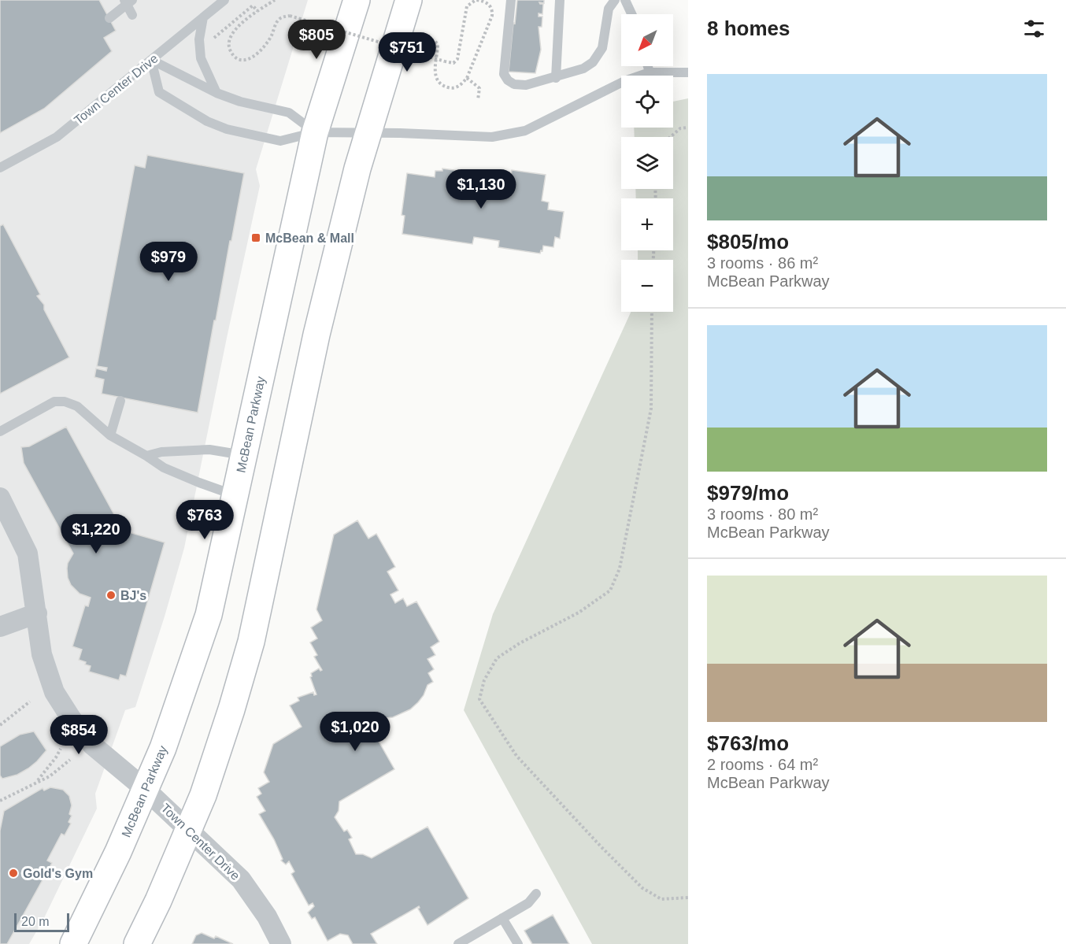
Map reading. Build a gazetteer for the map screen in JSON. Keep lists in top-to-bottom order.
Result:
{
  "streets": {
    "main road": ["McBean Parkway"],
    "street": ["Town Center Drive"]
  },
  "crossings": [
    ["Town Center Drive", "McBean Parkway"]
  ],
  "places": {
    "transit": ["McBean & Mall"],
    "other": ["BJ's", "Gold's Gym"]
  },
  "scale_bar": "20 m",
  "north": "bottom left",
  "page": {
    "heading": "8 homes",
    "map_buttons": ["+", "−"],
    "price": [
      "$805",
      "$751",
      "$1,130",
      "$979",
      "$763",
      "$1,220",
      "$1,020",
      "$854"
    ],
    "list": [
      {
        "name": "$805/mo",
        "note": "3 rooms · 86 m² · McBean Parkway"
      },
      {
        "name": "$979/mo",
        "note": "3 rooms · 80 m² · McBean Parkway"
      },
      {
        "name": "$763/mo",
        "note": "2 rooms · 64 m² · McBean Parkway"
      }
    ],
    "scale": "20 m"
  }
}
